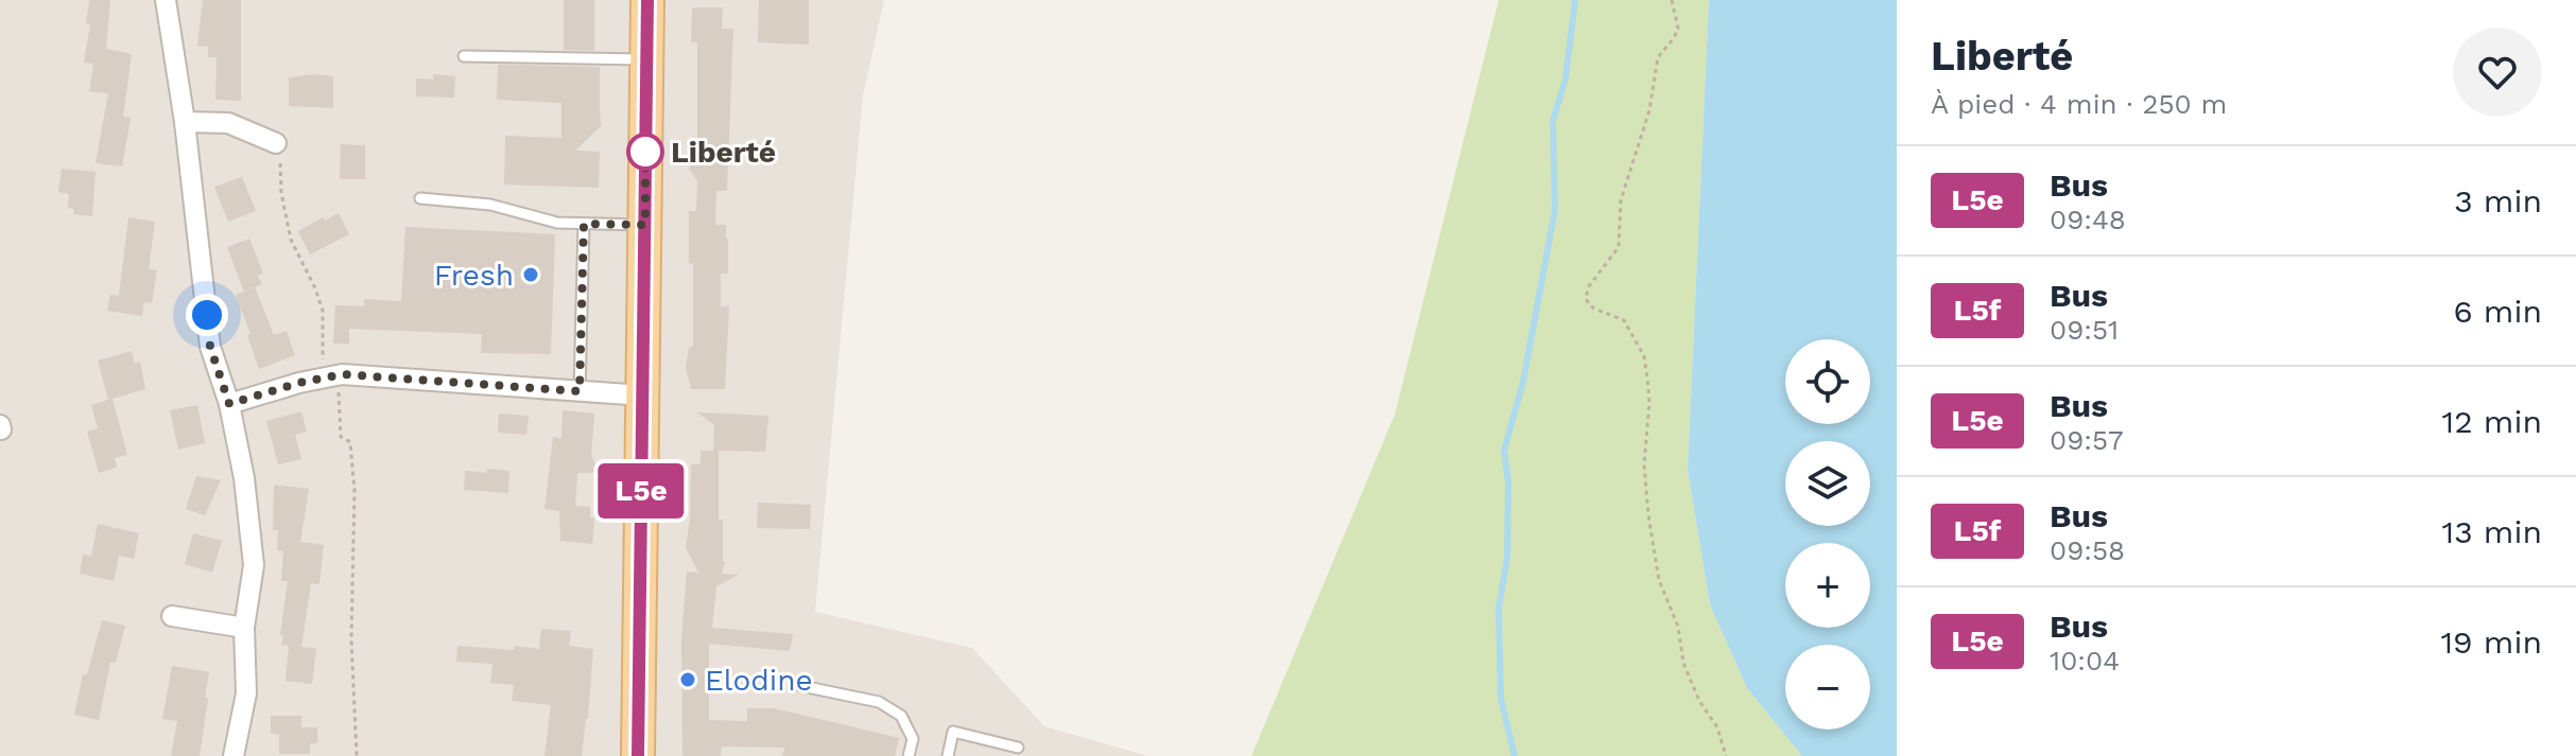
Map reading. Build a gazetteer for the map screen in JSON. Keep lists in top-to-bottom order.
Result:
{
  "places": ["Liberté", "Fresh", "Elodine"],
  "lines": ["bus line L5e"],
  "page": {
    "on_map": "L5e",
    "heading": ["Liberté", "À pied · 4 min · 250 m"],
    "list": [
      {
        "mark": "L5e",
        "name": "Bus",
        "note": "09:48",
        "value": "3 min"
      },
      {
        "mark": "L5f",
        "name": "Bus",
        "note": "09:51",
        "value": "6 min"
      },
      {
        "mark": "L5e",
        "name": "Bus",
        "note": "09:57",
        "value": "12 min"
      },
      {
        "mark": "L5f",
        "name": "Bus",
        "note": "09:58",
        "value": "13 min"
      },
      {
        "mark": "L5e",
        "name": "Bus",
        "note": "10:04",
        "value": "19 min"
      }
    ],
    "map_buttons": ["+", "−"]
  }
}
